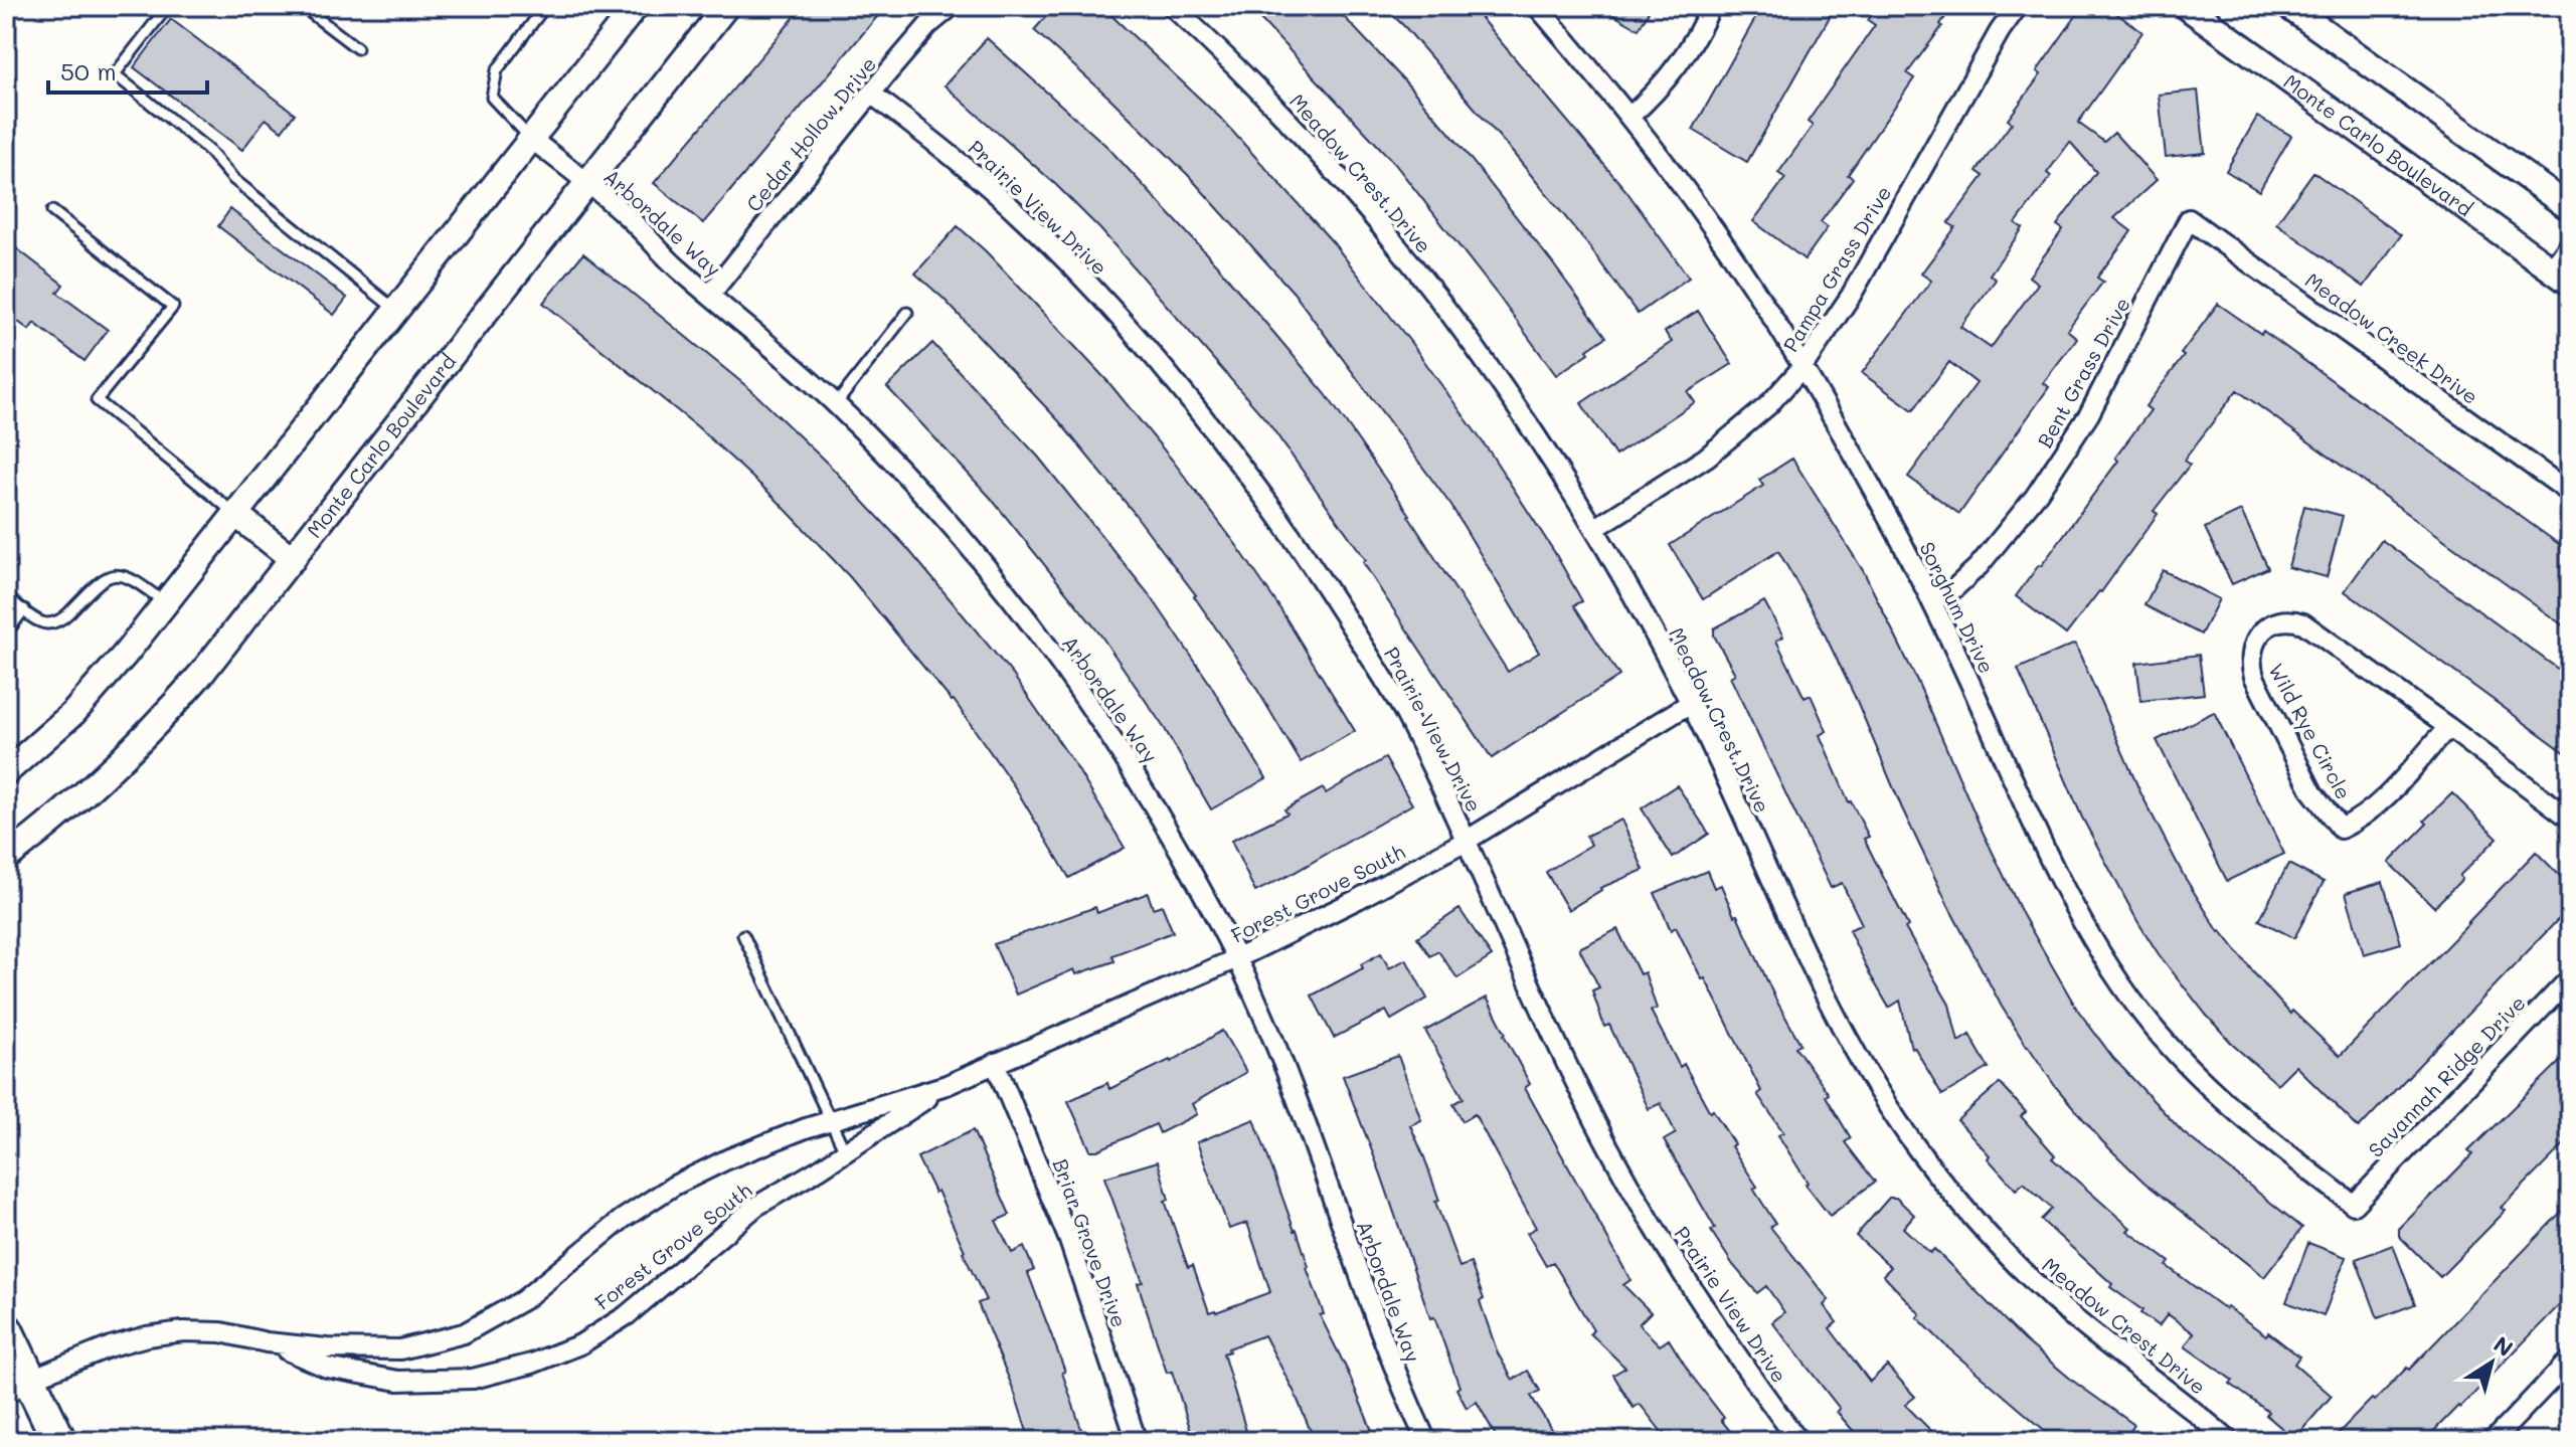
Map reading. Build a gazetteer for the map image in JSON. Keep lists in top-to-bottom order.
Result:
{
  "streets": {
    "main road": ["Monte Carlo Boulevard"],
    "street": [
      "Cedar Hollow Drive",
      "Meadow Crest Drive",
      "Prairie View Drive",
      "Arbordale Way",
      "Pampa Grass Drive",
      "Meadow Creek Drive",
      "Bent Grass Drive",
      "Sorghum Drive",
      "Wild Rye Circle",
      "Forest Grove South",
      "Savannah Ridge Drive",
      "Briar Grove Drive"
    ]
  },
  "crossings": [
    ["Cedar Hollow Drive", "Prairie View Drive"],
    ["Cedar Hollow Drive", "Arbordale Way"],
    ["Monte Carlo Boulevard", "Arbordale Way"],
    ["Meadow Crest Drive", "Pampa Grass Drive"],
    ["Meadow Crest Drive", "Forest Grove South"],
    ["Prairie View Drive", "Forest Grove South"],
    ["Arbordale Way", "Forest Grove South"],
    ["Pampa Grass Drive", "Sorghum Drive"],
    ["Meadow Creek Drive", "Bent Grass Drive"],
    ["Bent Grass Drive", "Sorghum Drive"],
    ["Sorghum Drive", "Savannah Ridge Drive"],
    ["Forest Grove South", "Briar Grove Drive"]
  ],
  "scale_bar": "50 m",
  "north": "top right"
}
